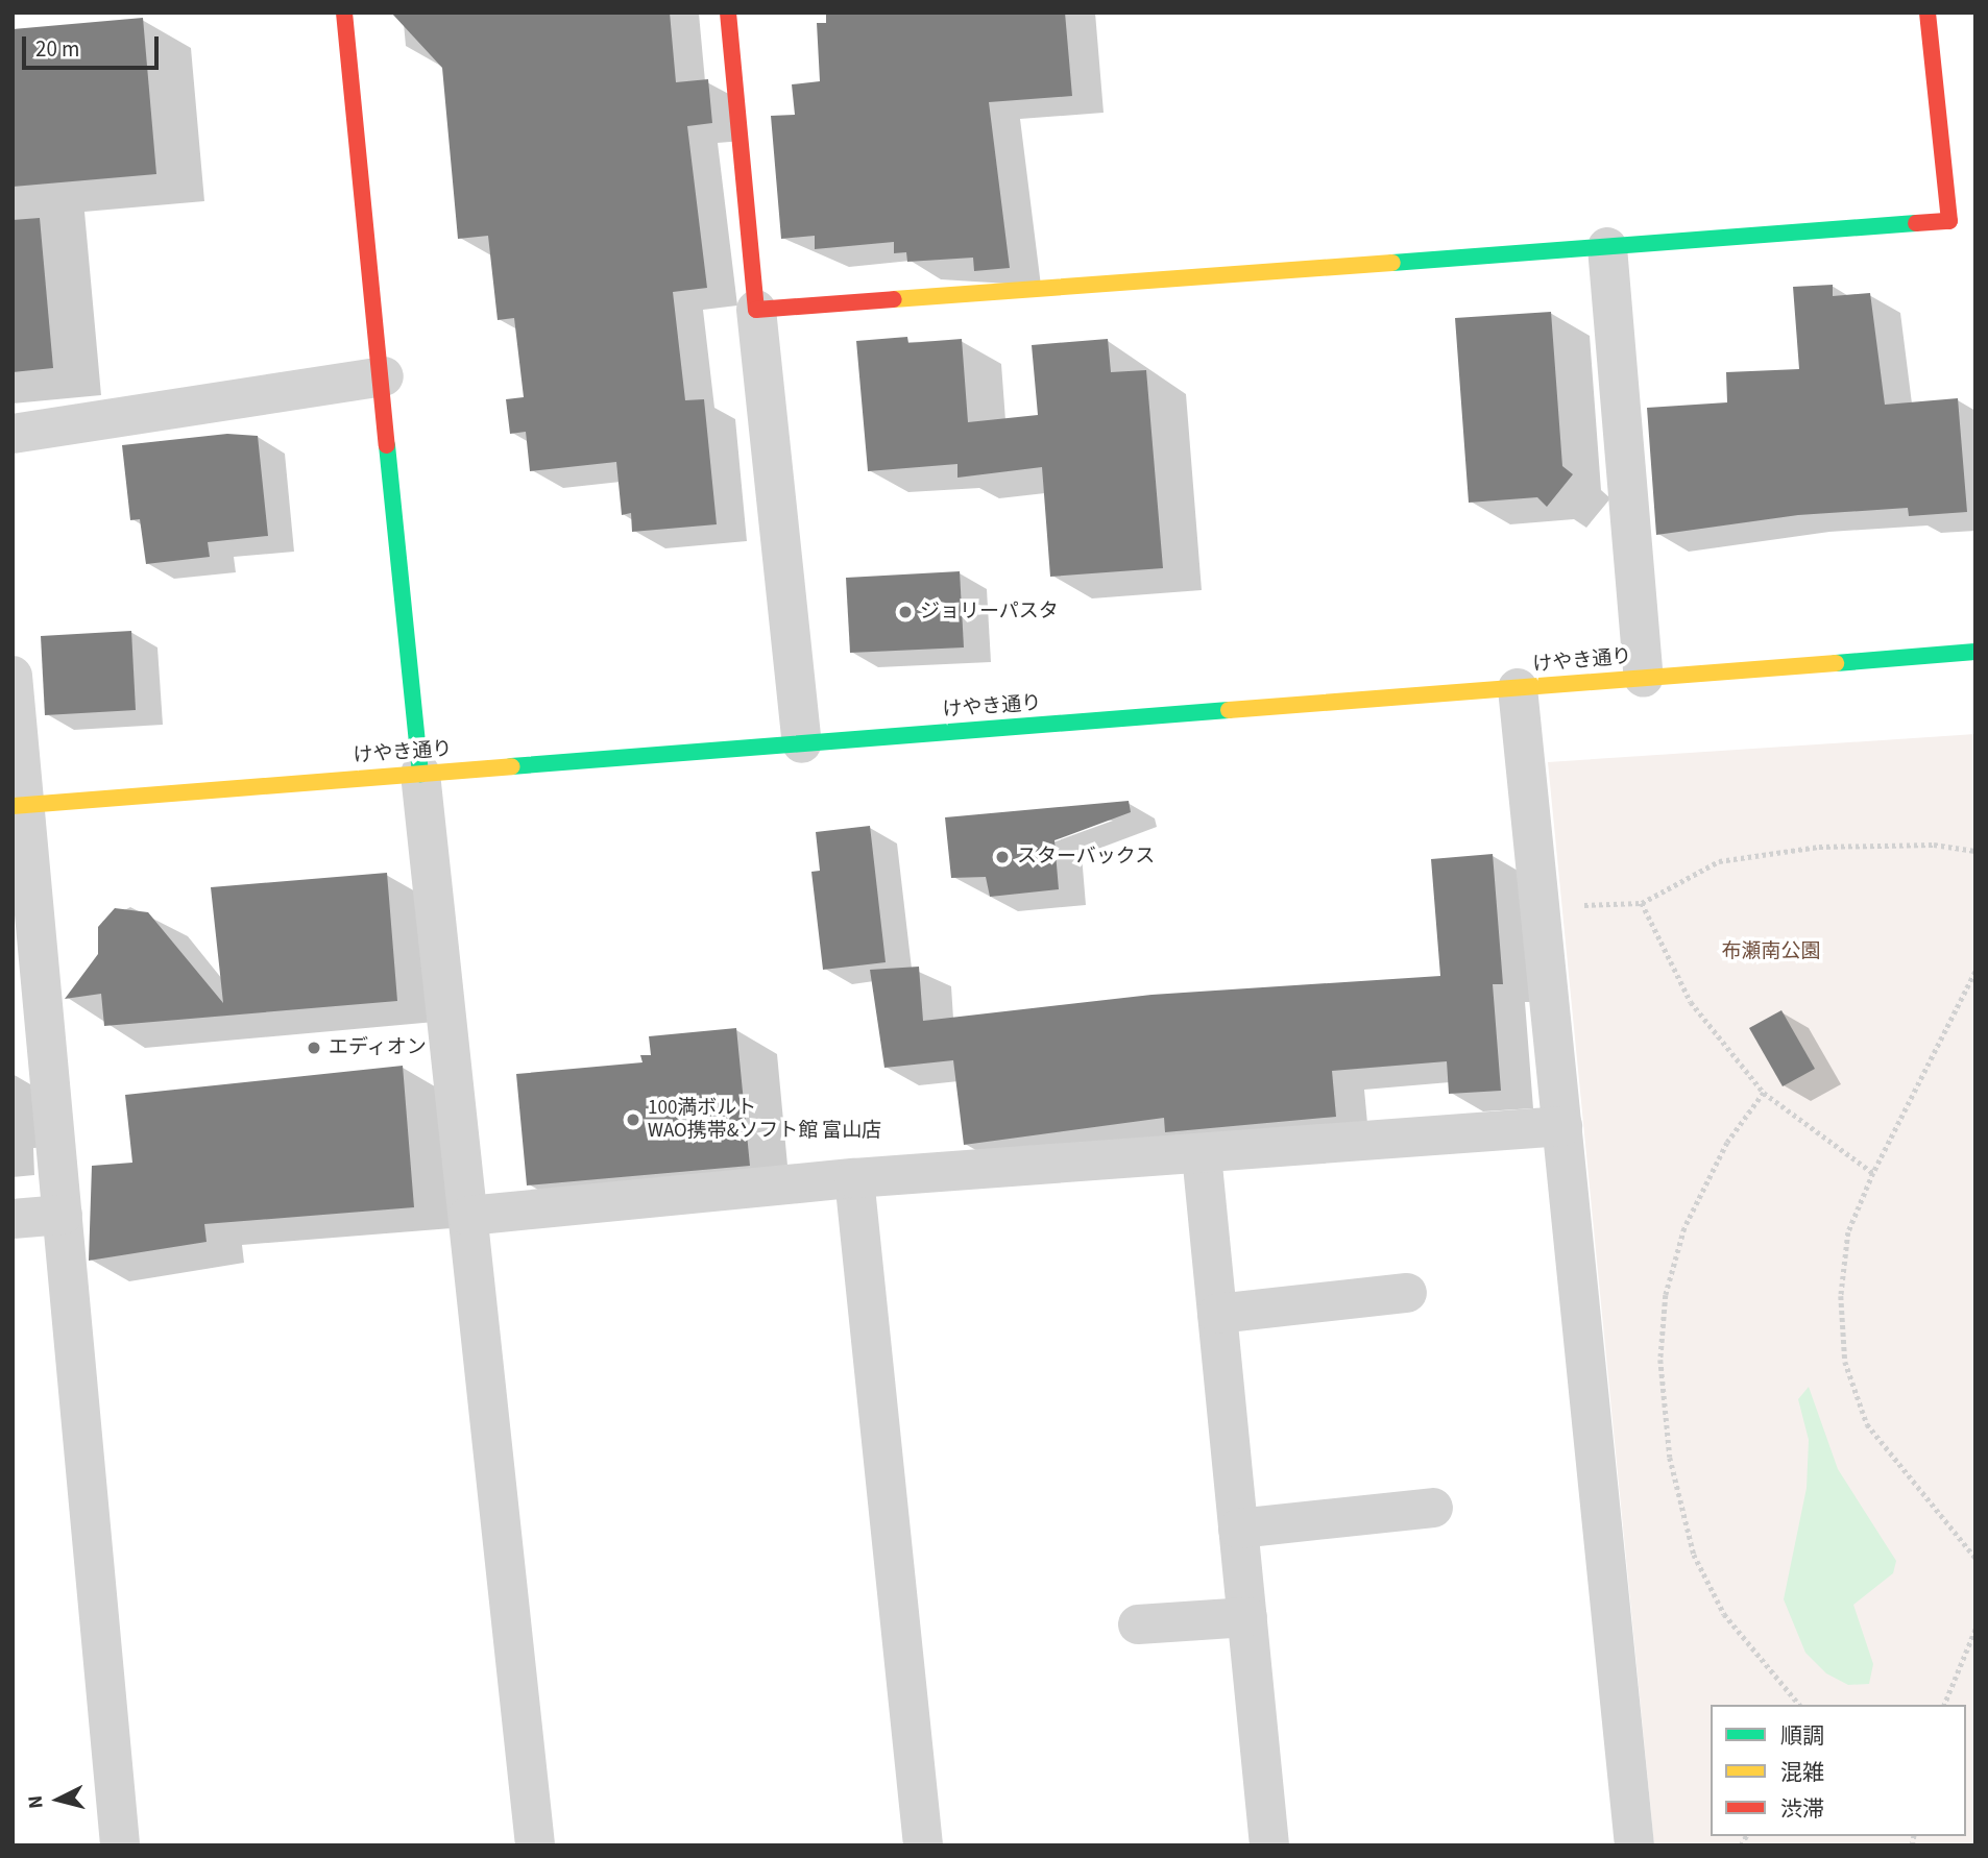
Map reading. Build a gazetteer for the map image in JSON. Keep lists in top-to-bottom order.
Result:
{
  "streets": {
    "street": ["けやき通り"]
  },
  "parks": ["布瀬南公園"],
  "places": [
    "ジョリーパスタ",
    "スターバックス",
    "エディオン",
    "100満ボルト WAO携帯&ソフト館 富山店"
  ],
  "legend": ["順調", "混雑", "渋滞"],
  "scale_bar": "20 m",
  "north": "left"
}
